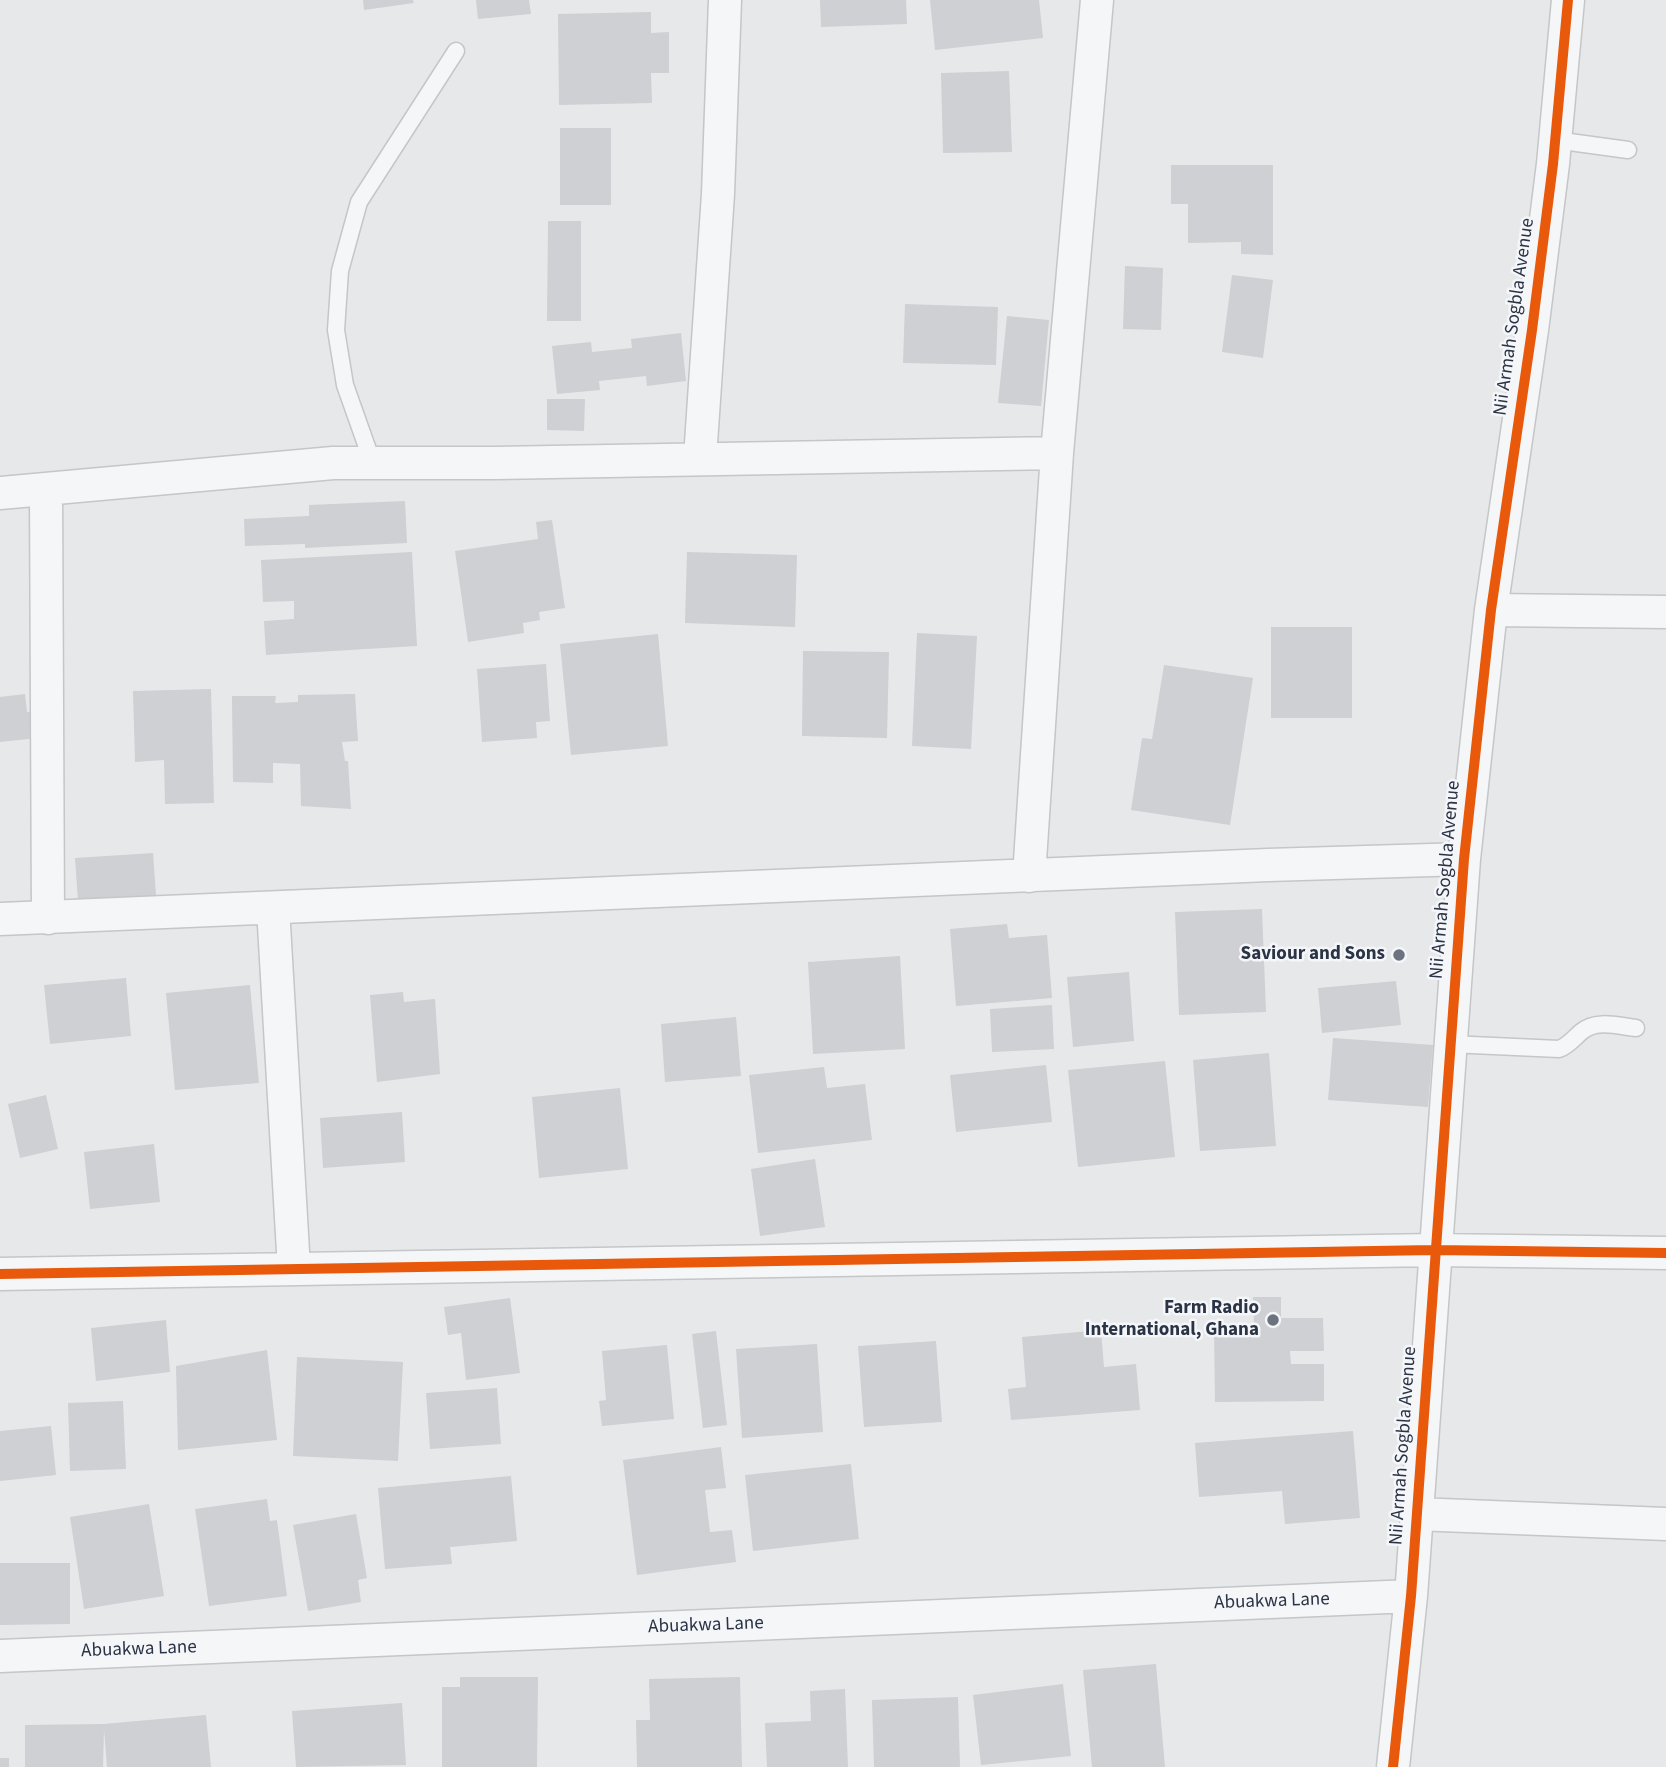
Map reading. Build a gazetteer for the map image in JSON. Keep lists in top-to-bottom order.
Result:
{
  "streets": {
    "street": ["Nii Armah Sogbla Avenue", "Abuakwa Lane"]
  },
  "crossings": [
    ["Nii Armah Sogbla Avenue", "Abuakwa Lane"]
  ],
  "places": ["Saviour and Sons", "Farm Radio International, Ghana"]
}
